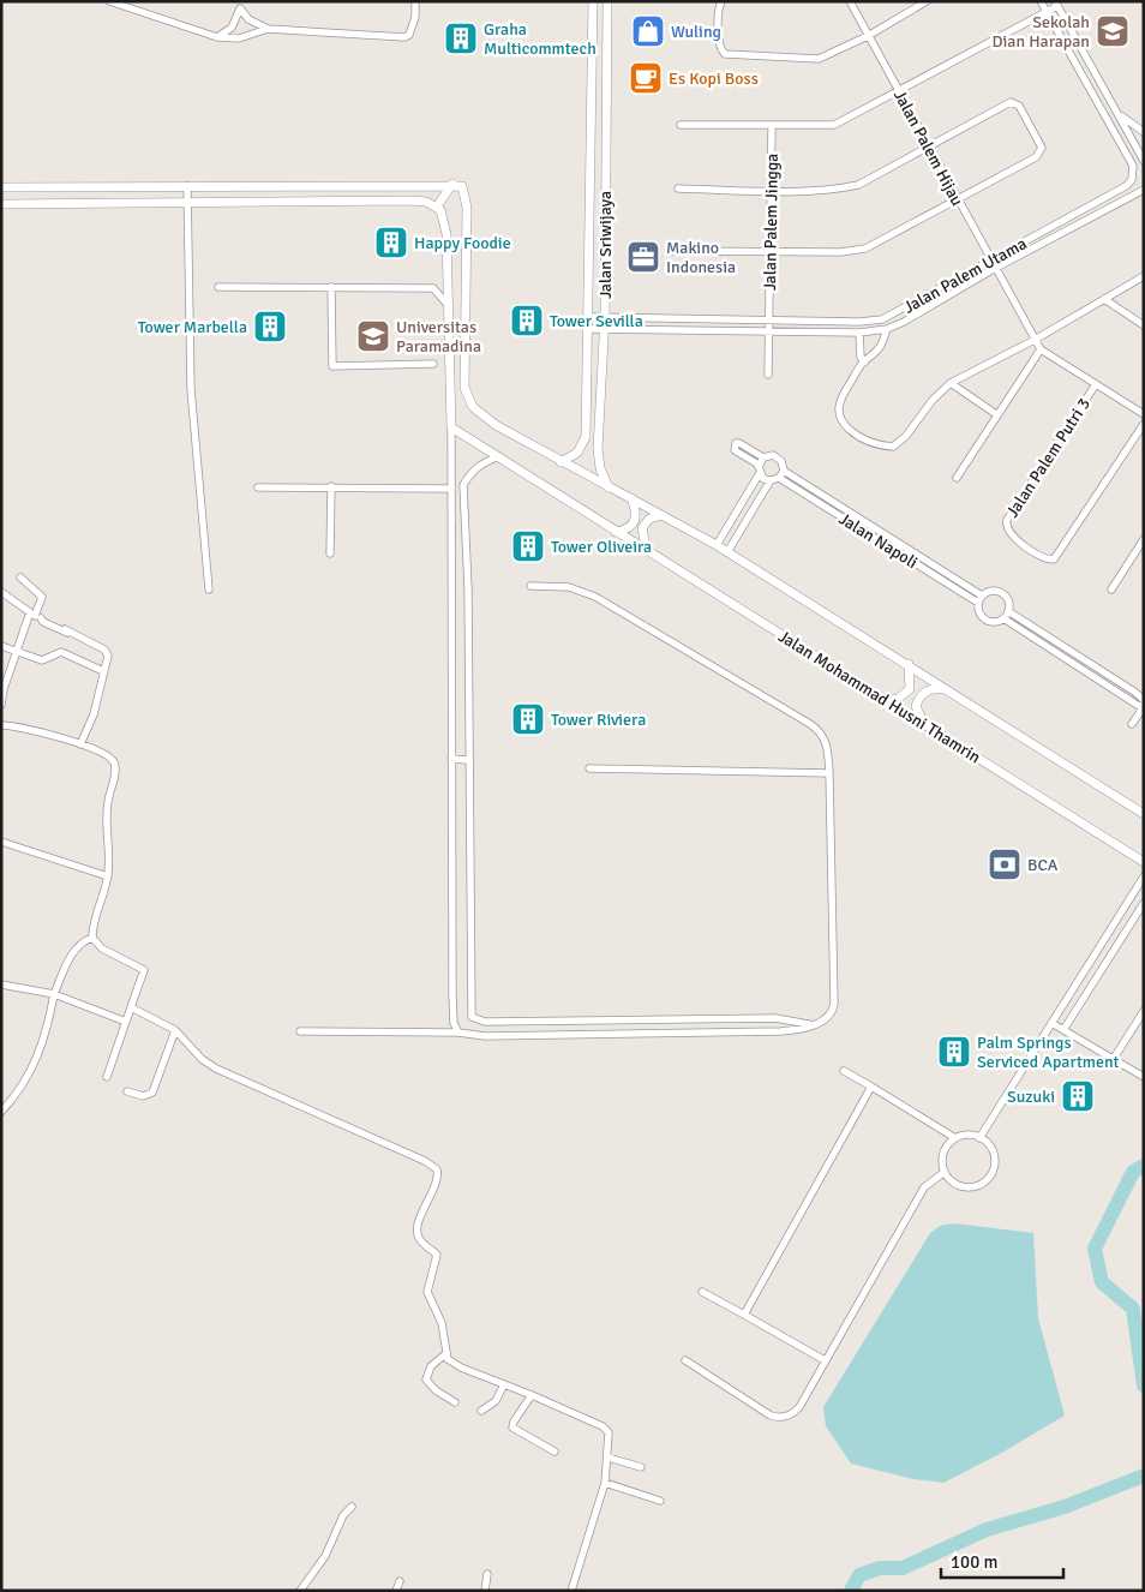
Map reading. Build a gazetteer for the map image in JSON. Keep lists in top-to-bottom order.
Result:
{
  "streets": {
    "street": [
      "Jalan Palem Hijau",
      "Jalan Palem Jingga",
      "Jalan Sriwijaya",
      "Jalan Palem Utama",
      "Jalan Palem Putri 3",
      "Jalan Napoli",
      "Jalan Mohammad Husni Thamrin"
    ]
  },
  "crossings": [
    ["Jalan Palem Hijau", "Jalan Palem Utama"],
    ["Jalan Palem Jingga", "Jalan Palem Utama"],
    ["Jalan Sriwijaya", "Jalan Palem Utama"]
  ],
  "places": {
    "shop": ["Wuling"],
    "school or university": ["Sekolah Dian Harapan", "Universitas Paramadina"],
    "building": [
      "Graha Multicommtech",
      "Happy Foodie",
      "Tower Sevilla",
      "Tower Marbella",
      "Tower Oliveira",
      "Tower Riviera",
      "Palm Springs Serviced Apartment",
      "Suzuki"
    ],
    "cafe": ["Es Kopi Boss"],
    "office": ["Makino Indonesia"],
    "bank": ["BCA"]
  },
  "scale_bar": "100 m"
}
